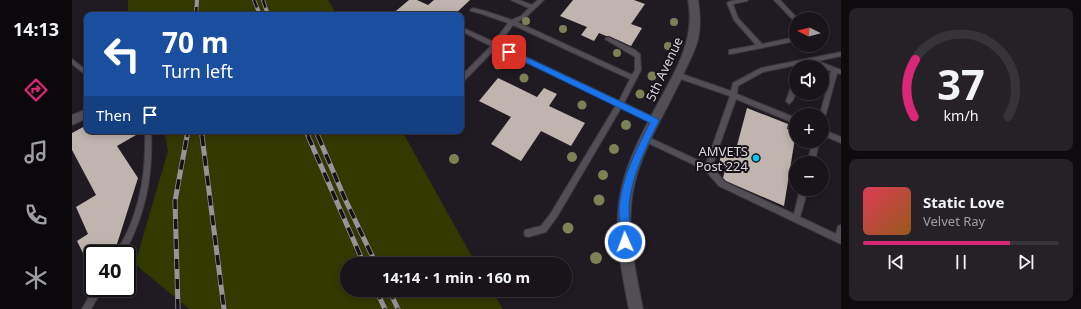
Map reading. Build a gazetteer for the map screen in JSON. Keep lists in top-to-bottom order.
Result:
{
  "streets": {
    "street": ["5th Avenue"]
  },
  "places": ["AMVETS Post 224"],
  "north": "left",
  "page": {
    "tabs": "14:13",
    "map_buttons": ["+", "−"],
    "turn": ["70 m", "Turn left"],
    "then": "Then",
    "song": ["Static Love", "Velvet Ray"],
    "limit": "40",
    "trip": "14:14 · 1 min · 160 m",
    "gauge": ["37", "km/h"]
  }
}
